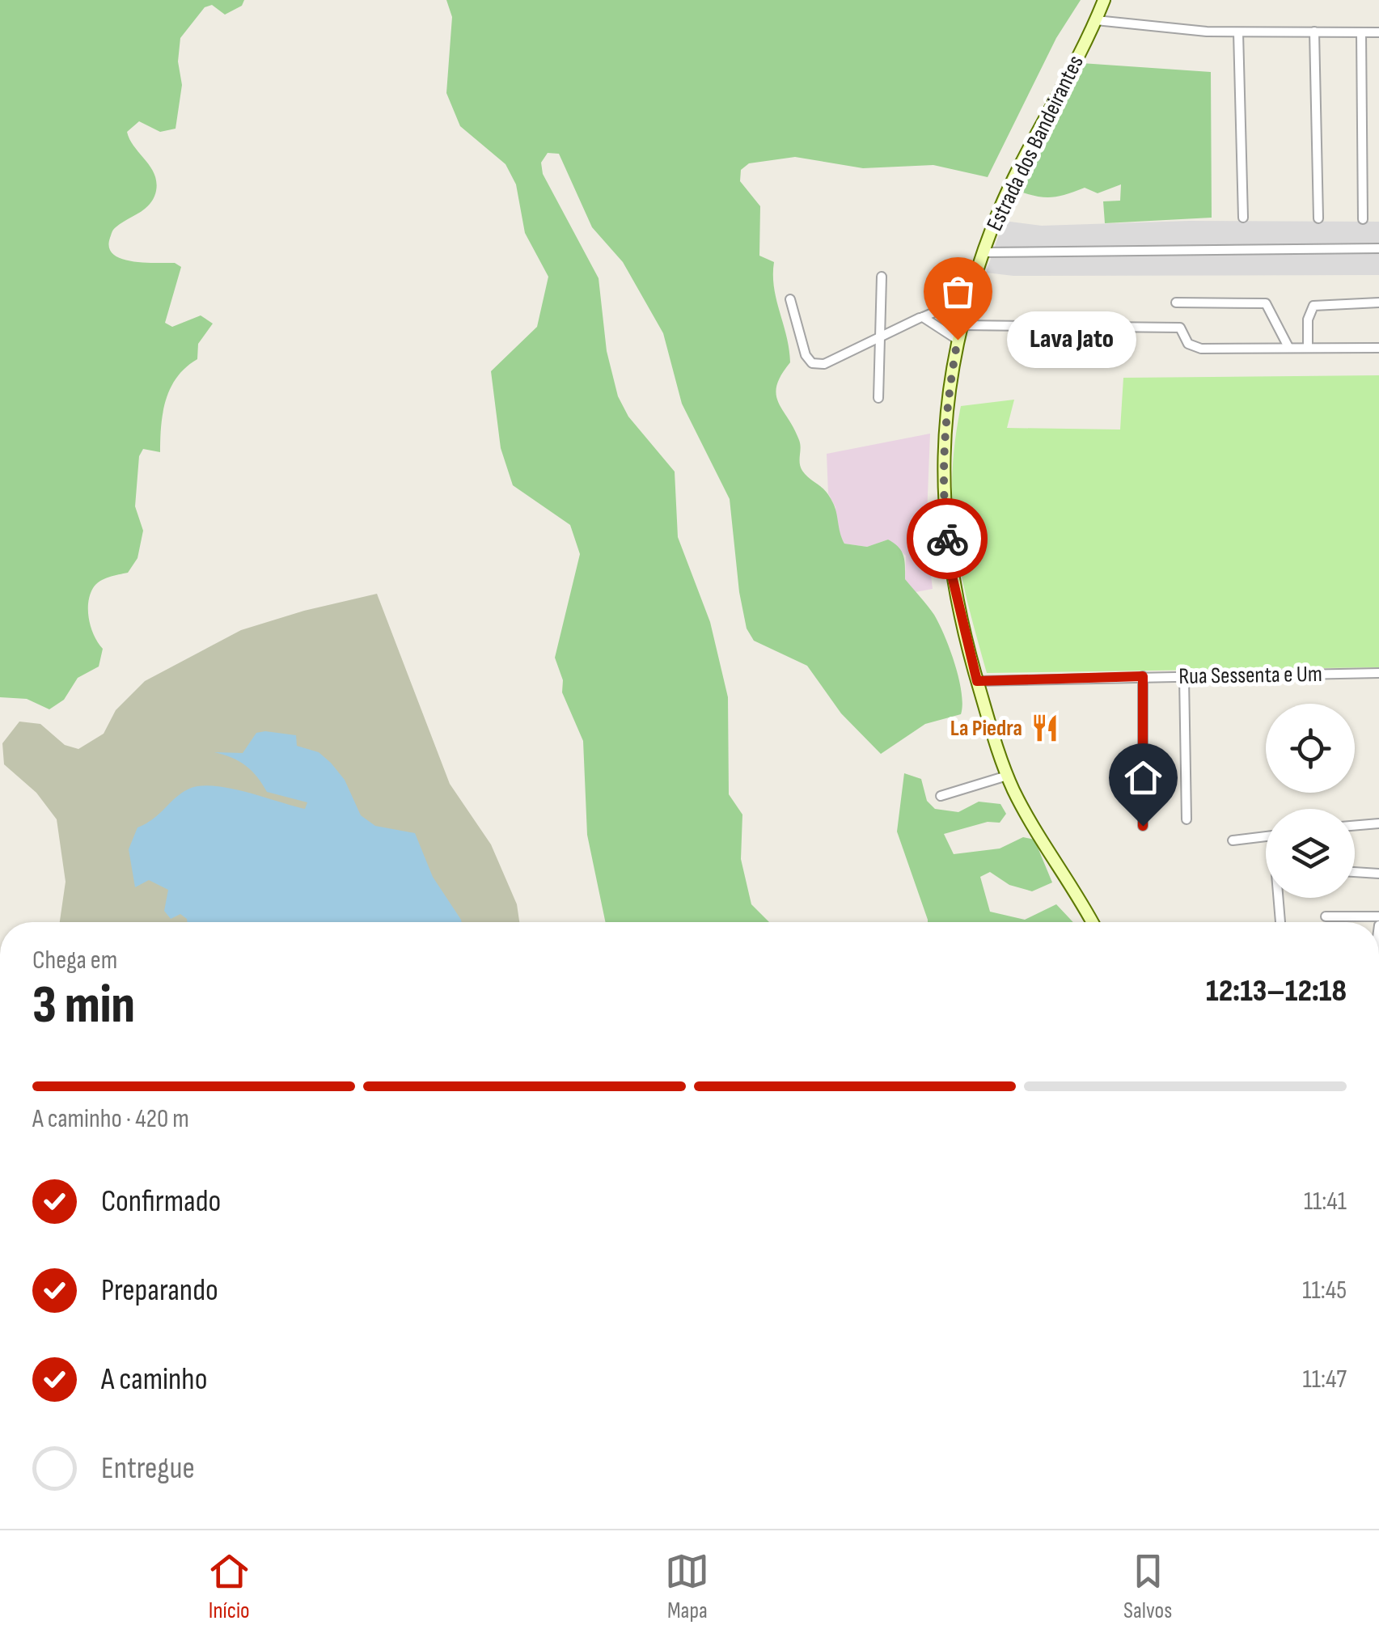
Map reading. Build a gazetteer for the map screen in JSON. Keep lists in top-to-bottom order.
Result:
{
  "streets": {
    "main road": ["Estrada dos Bandeirantes"],
    "street": ["Rua Sessenta e Um"]
  },
  "crossings": [
    ["Estrada dos Bandeirantes", "Rua Sessenta e Um"]
  ],
  "places": {
    "other": ["Lava Jato"],
    "restaurant": ["La Piedra"]
  },
  "page": {
    "bubble": "Lava Jato",
    "heading": ["3 min", "Chega em", "12:13–12:18"],
    "bar": "A caminho · 420 m",
    "list": [
      ["Confirmado", "11:41"],
      ["Preparando", "11:45"],
      ["A caminho", "11:47"],
      "Entregue"
    ],
    "tabs": ["Início", "Mapa", "Salvos"]
  }
}
